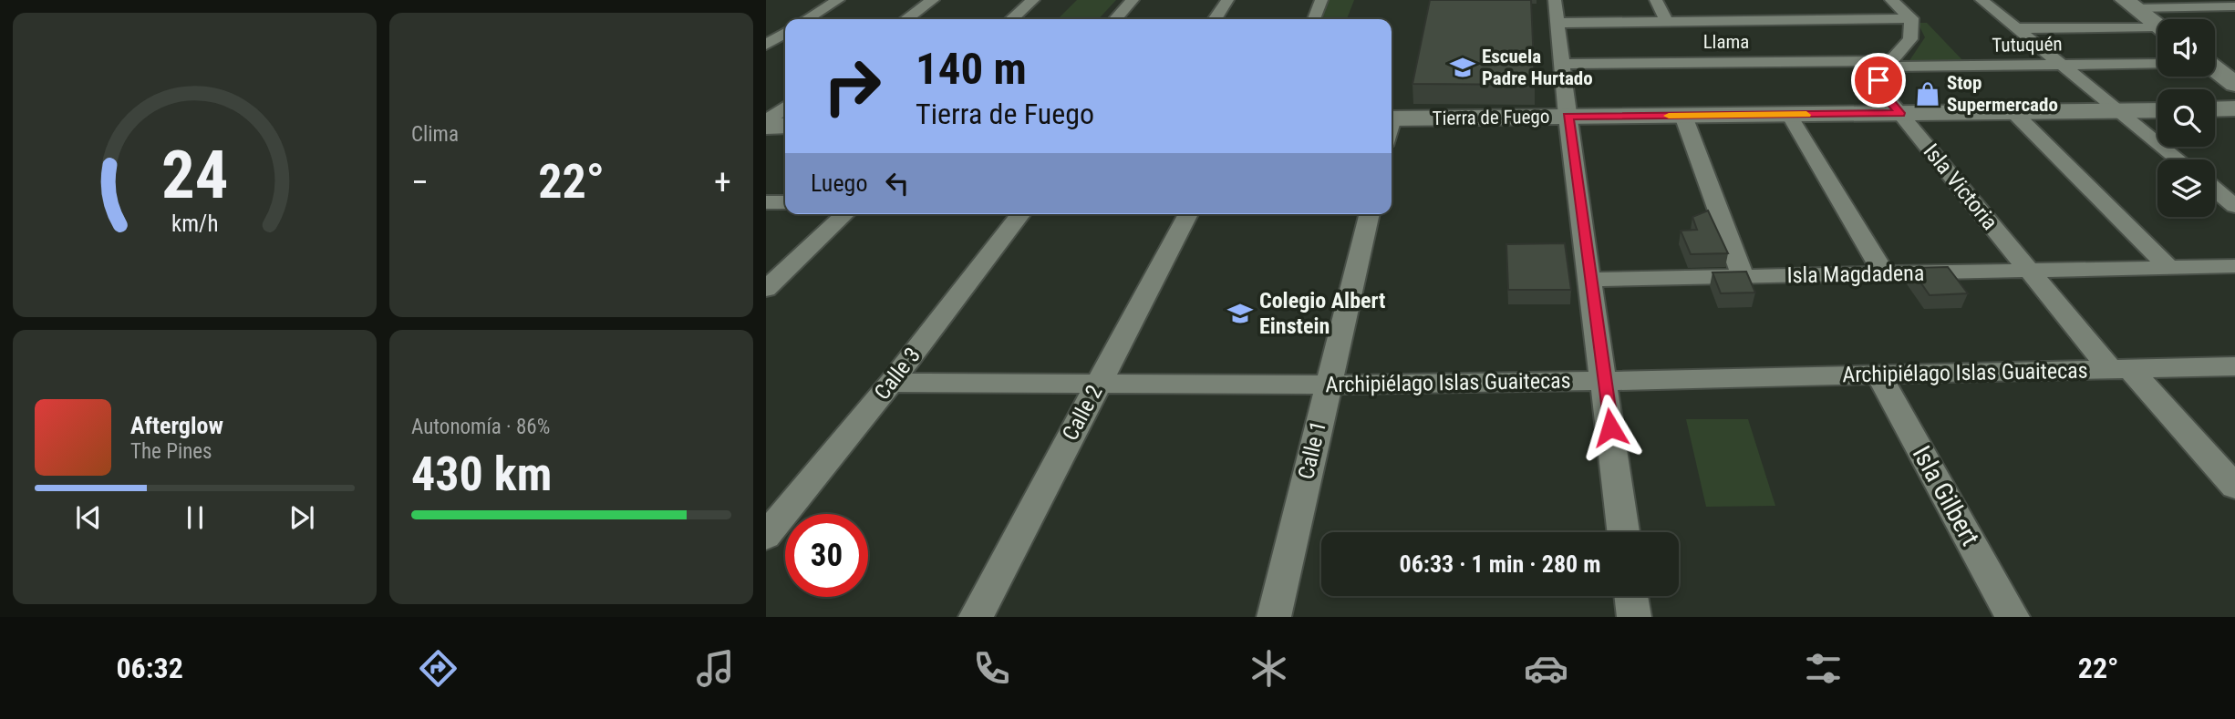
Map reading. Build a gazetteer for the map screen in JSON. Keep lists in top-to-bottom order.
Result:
{
  "streets": {
    "street": [
      "Llama",
      "Tutuquén",
      "Tierra de Fuego",
      "Isla Victoria",
      "Isla Magdadena",
      "Archipiélago Islas Guaitecas",
      "Calle 3",
      "Calle 2",
      "Calle 1",
      "Isla Gilbert"
    ]
  },
  "crossings": [
    ["Llama", "Tutuquén"],
    ["Llama", "Isla Victoria"],
    ["Tutuquén", "Isla Victoria"],
    ["Tierra de Fuego", "Isla Victoria"],
    ["Isla Victoria", "Isla Magdadena"],
    ["Isla Victoria", "Archipiélago Islas Guaitecas"],
    ["Archipiélago Islas Guaitecas", "Calle 3"],
    ["Archipiélago Islas Guaitecas", "Calle 2"],
    ["Archipiélago Islas Guaitecas", "Calle 1"],
    ["Archipiélago Islas Guaitecas", "Isla Gilbert"]
  ],
  "places": {
    "school or university": ["Escuela Padre Hurtado", "Colegio Albert Einstein"],
    "shop": ["Stop Supermercado"]
  },
  "page": {
    "tile": [
      "Clima",
      ["Autonomía · 86%", "430 km"]
    ],
    "turn": ["140 m", "Tierra de Fuego"],
    "then": "Luego",
    "heat": ["−", "22°", "+"],
    "song": ["Afterglow", "The Pines"],
    "limit": "30",
    "trip": "06:33 · 1 min · 280 m",
    "tabs": ["06:32", "22°"],
    "gauge": ["24", "km/h"]
  }
}
